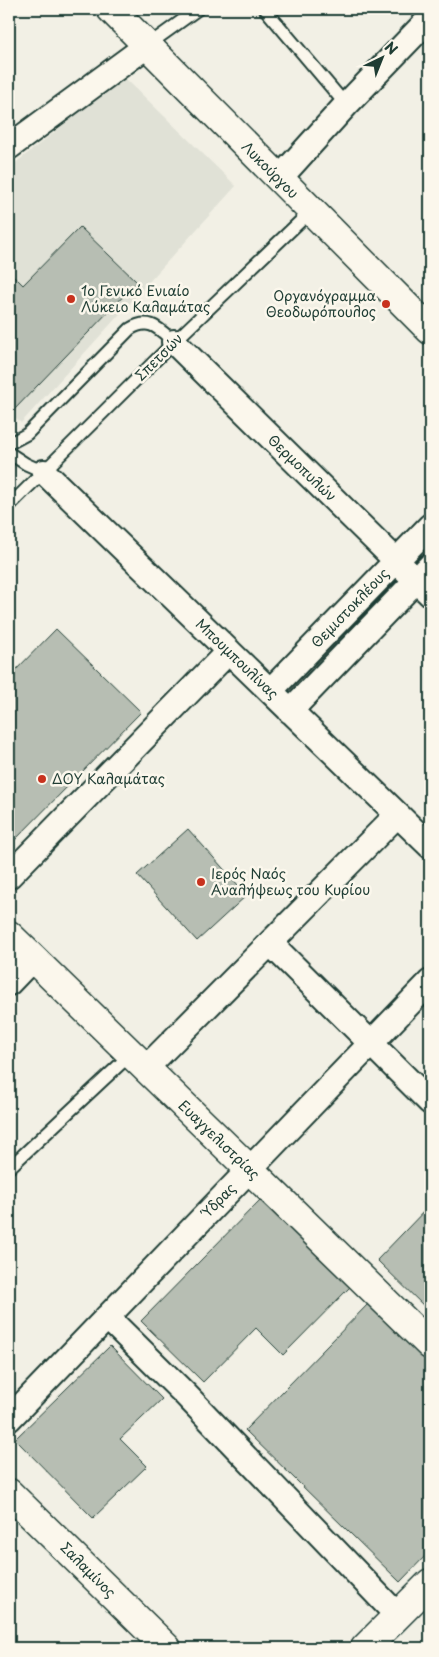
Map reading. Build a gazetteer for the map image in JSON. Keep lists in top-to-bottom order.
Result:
{
  "streets": {
    "street": [
      "Λυκούργου",
      "Θερμοπυλών",
      "Θεμιστοκλέους",
      "Μπουμπουλίνας",
      "Ευαγγελιστρίας",
      "Ύδρας",
      "Σαλαμίνος"
    ],
    "lane": ["Σπετσών"]
  },
  "crossings": [
    ["Λυκούργου", "Σπετσών"],
    ["Σπετσών", "Θερμοπυλών"],
    ["Σπετσών", "Μπουμπουλίνας"],
    ["Θερμοπυλών", "Θεμιστοκλέους"],
    ["Θεμιστοκλέους", "Μπουμπουλίνας"],
    ["Ευαγγελιστρίας", "Ύδρας"]
  ],
  "places": [
    "1ο Γενικό Ενιαίο Λύκειο Καλαμάτας",
    "Οργανόγραμμα Θεοδωρόπουλος",
    "ΔΟΥ Καλαμάτας",
    "Ιερός Ναός Αναλήψεως του Κυρίου"
  ],
  "north": "top right"
}
